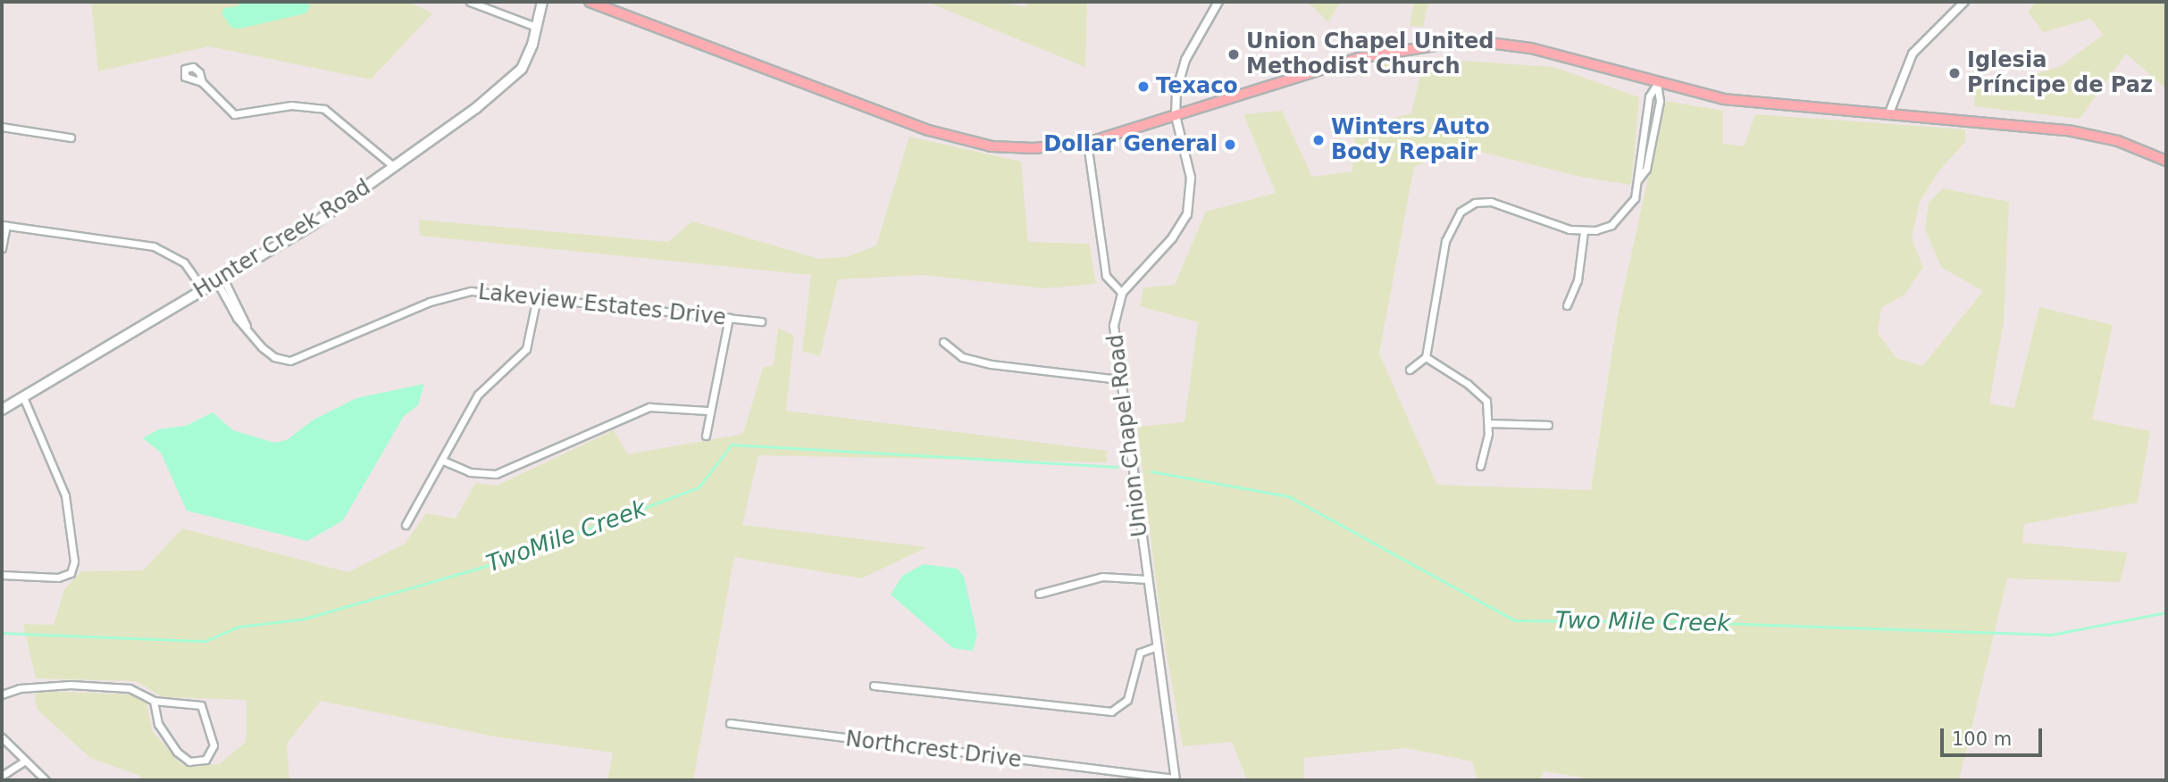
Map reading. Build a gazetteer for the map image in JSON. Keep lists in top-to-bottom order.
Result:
{
  "streets": {
    "main road": ["Hunter Creek Road"],
    "street": ["Lakeview Estates Drive", "Union Chapel Road", "Northcrest Drive"]
  },
  "crossings": [
    ["Hunter Creek Road", "Lakeview Estates Drive"],
    ["Union Chapel Road", "Northcrest Drive"]
  ],
  "water": ["TwoMile Creek", "Two Mile Creek"],
  "places": [
    "Union Chapel United Methodist Church",
    "Iglesia Príncipe de Paz",
    "Texaco",
    "Winters Auto Body Repair",
    "Dollar General"
  ],
  "scale_bar": "100 m"
}
